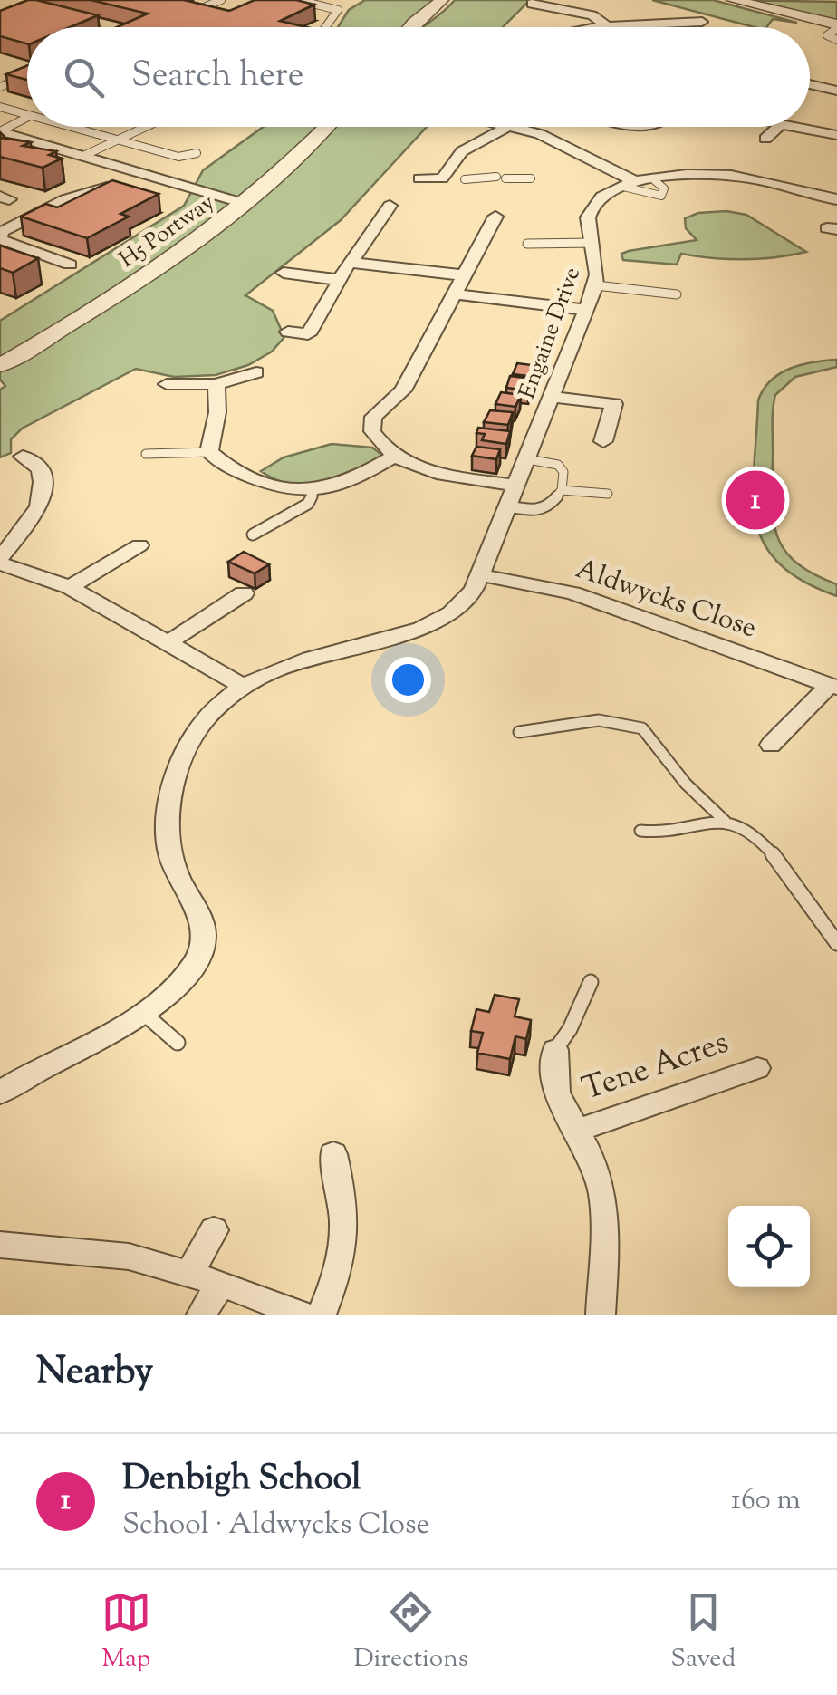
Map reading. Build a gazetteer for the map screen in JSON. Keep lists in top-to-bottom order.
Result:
{
  "streets": {
    "street": [
      "H5 Portway",
      "Engaine Drive",
      "Aldwycks Close",
      "Tene Acres"
    ]
  },
  "crossings": [
    ["Engaine Drive", "Aldwycks Close"]
  ],
  "page": {
    "search": "Search here",
    "pins": "1",
    "heading": "Nearby",
    "list": [
      {
        "mark": "1",
        "name": "Denbigh School",
        "note": "School · Aldwycks Close",
        "value": "160 m"
      }
    ],
    "nav": ["Map", "Directions", "Saved"]
  }
}
